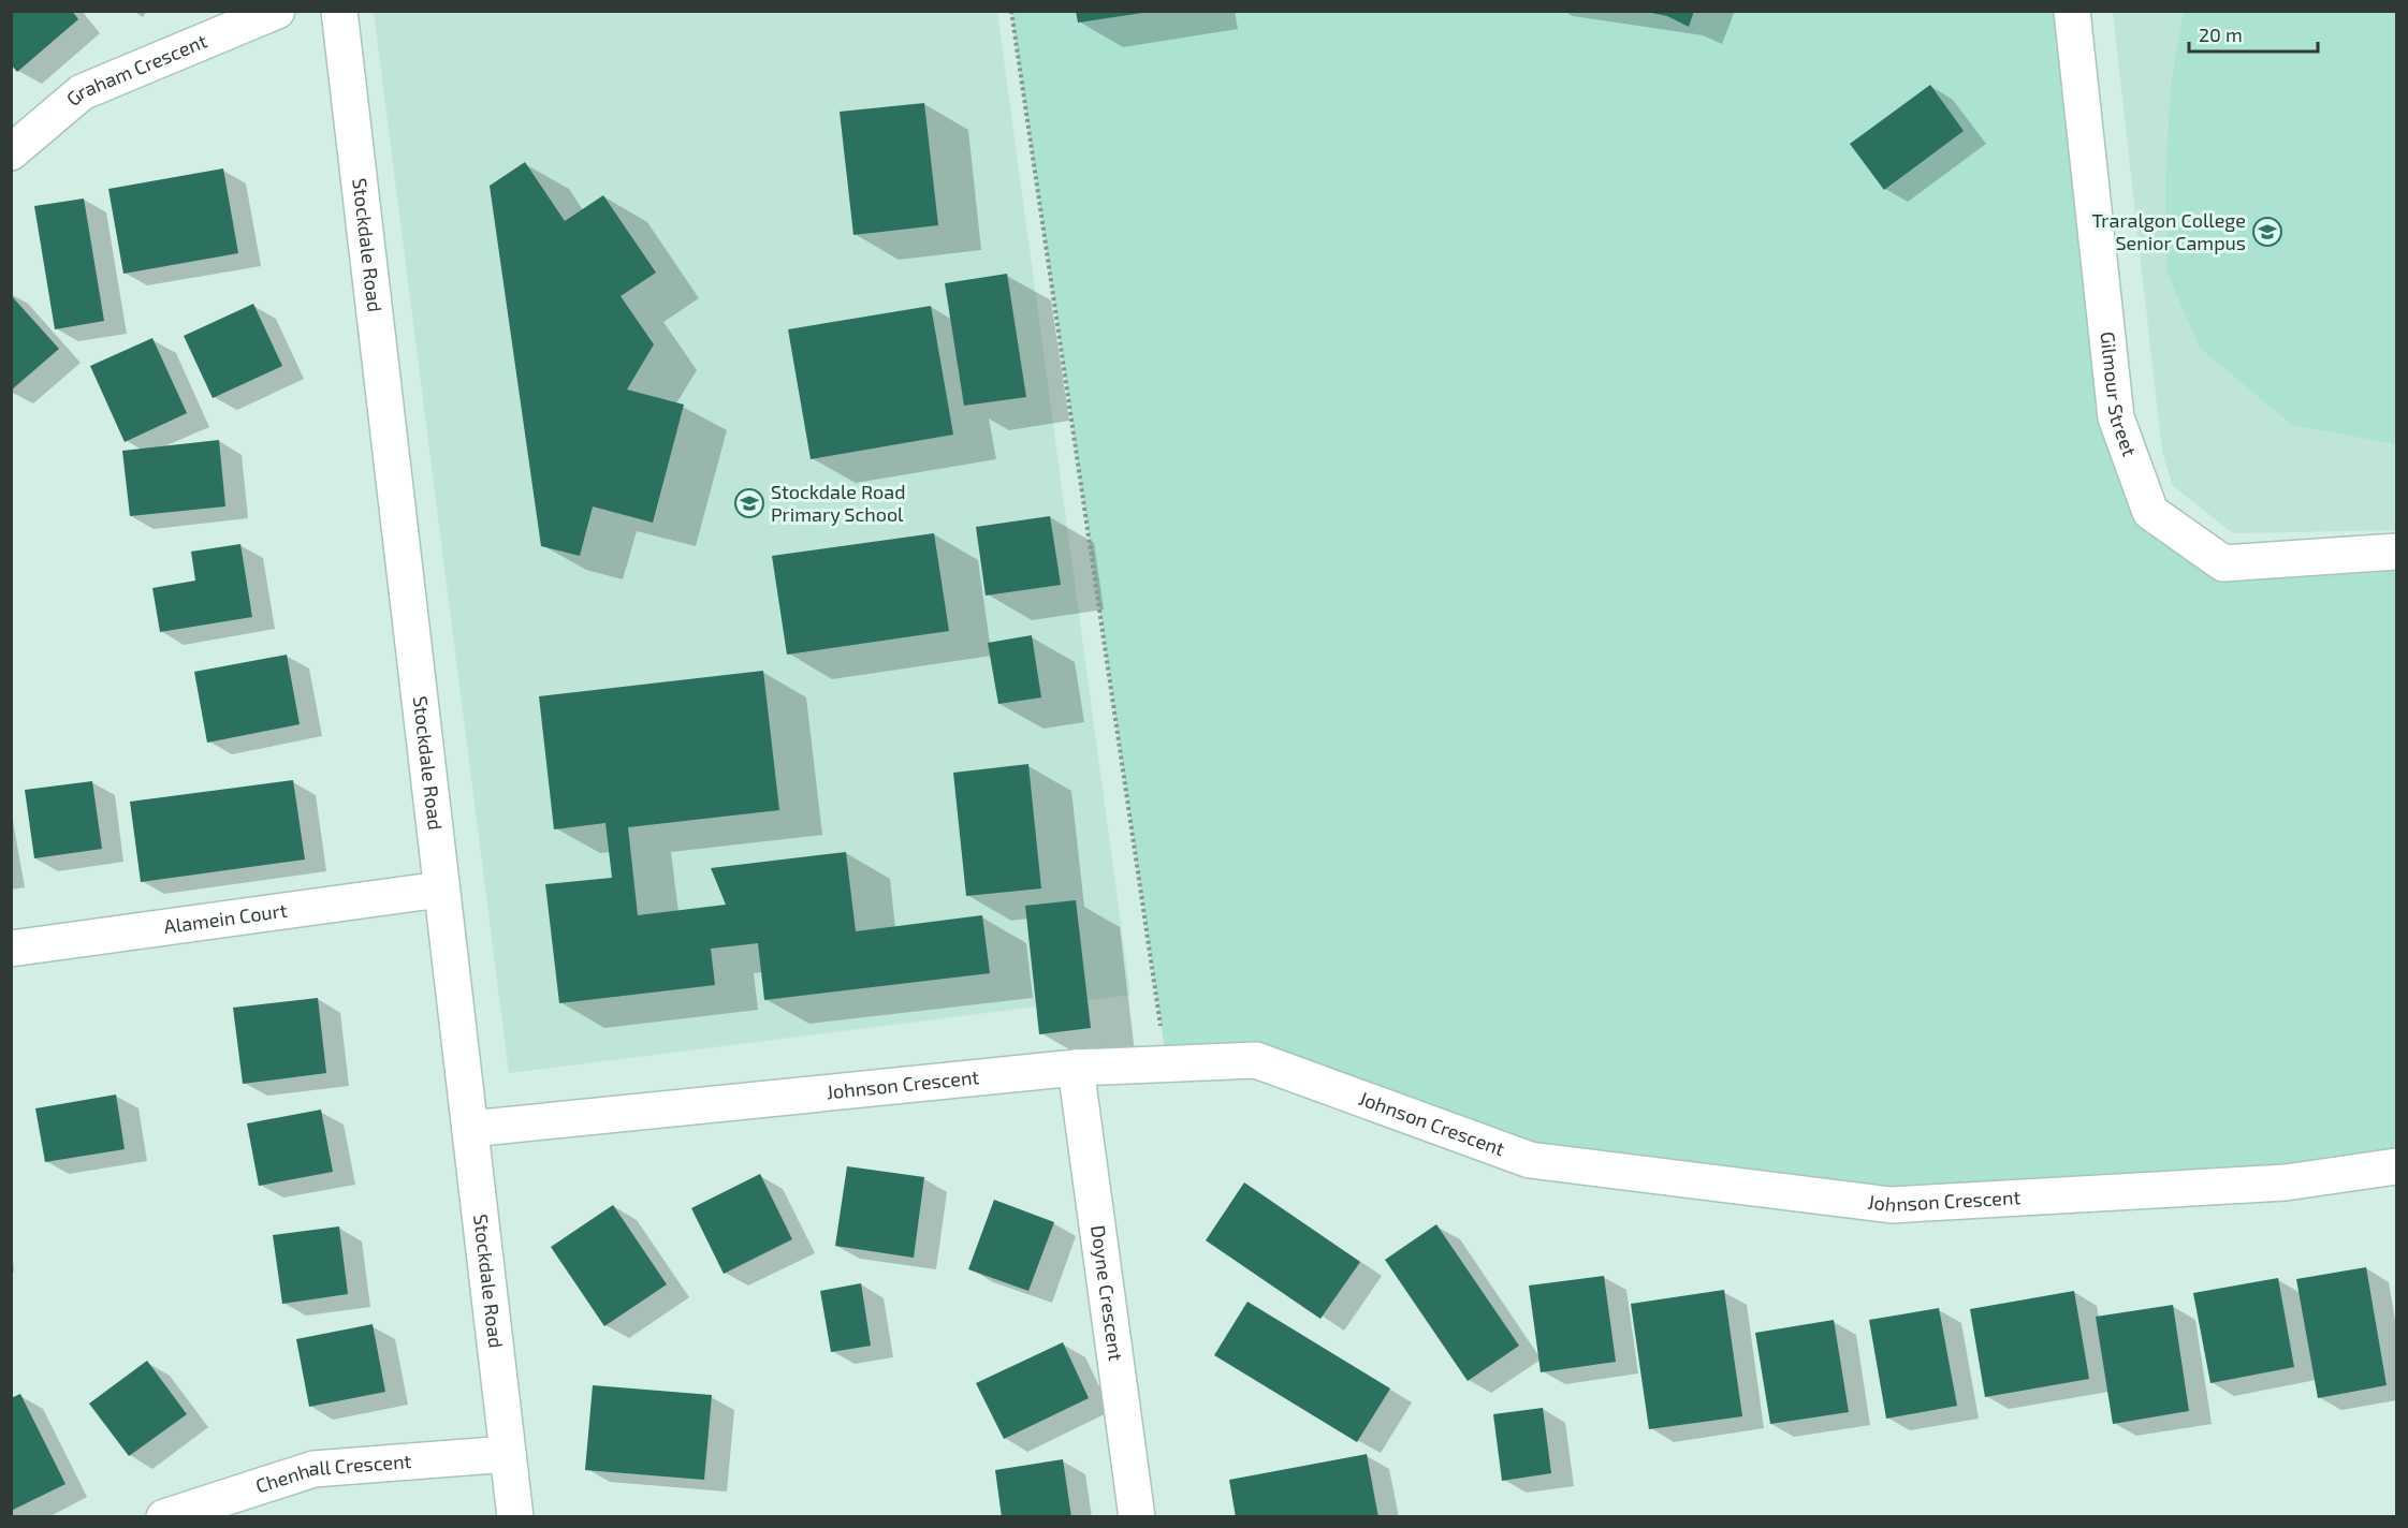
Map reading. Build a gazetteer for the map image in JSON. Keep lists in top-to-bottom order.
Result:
{
  "streets": {
    "street": [
      "Graham Crescent",
      "Stockdale Road",
      "Gilmour Street",
      "Alamein Court",
      "Johnson Crescent",
      "Doyne Crescent",
      "Chenhall Crescent"
    ]
  },
  "crossings": [
    ["Stockdale Road", "Alamein Court"],
    ["Stockdale Road", "Johnson Crescent"],
    ["Stockdale Road", "Chenhall Crescent"],
    ["Johnson Crescent", "Doyne Crescent"]
  ],
  "places": {
    "school or university": ["Traralgon College Senior Campus", "Stockdale Road Primary School"]
  },
  "scale_bar": "20 m"
}
